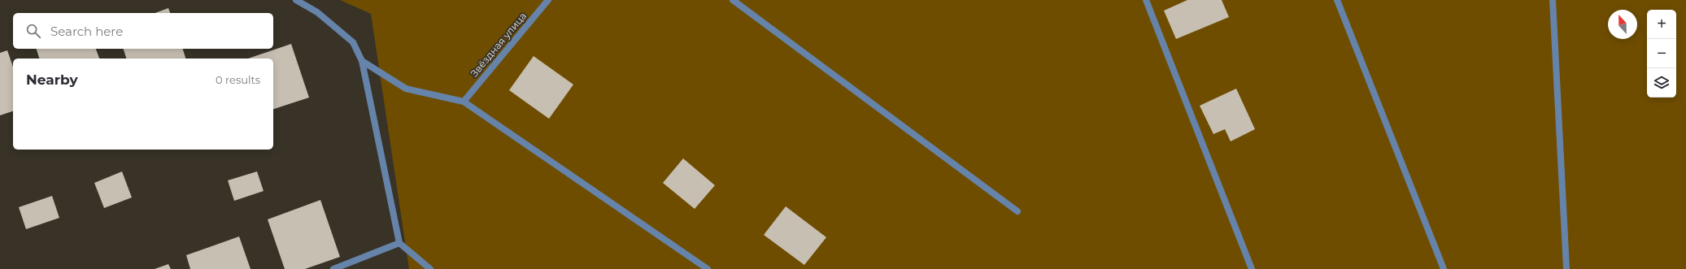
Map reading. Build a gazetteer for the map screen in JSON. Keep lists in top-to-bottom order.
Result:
{
  "streets": {
    "street": ["Звёздная улица"]
  },
  "north": "top",
  "page": {
    "map_buttons": ["+", "−"],
    "search": "Search here",
    "heading": ["Nearby", "0 results"]
  }
}
